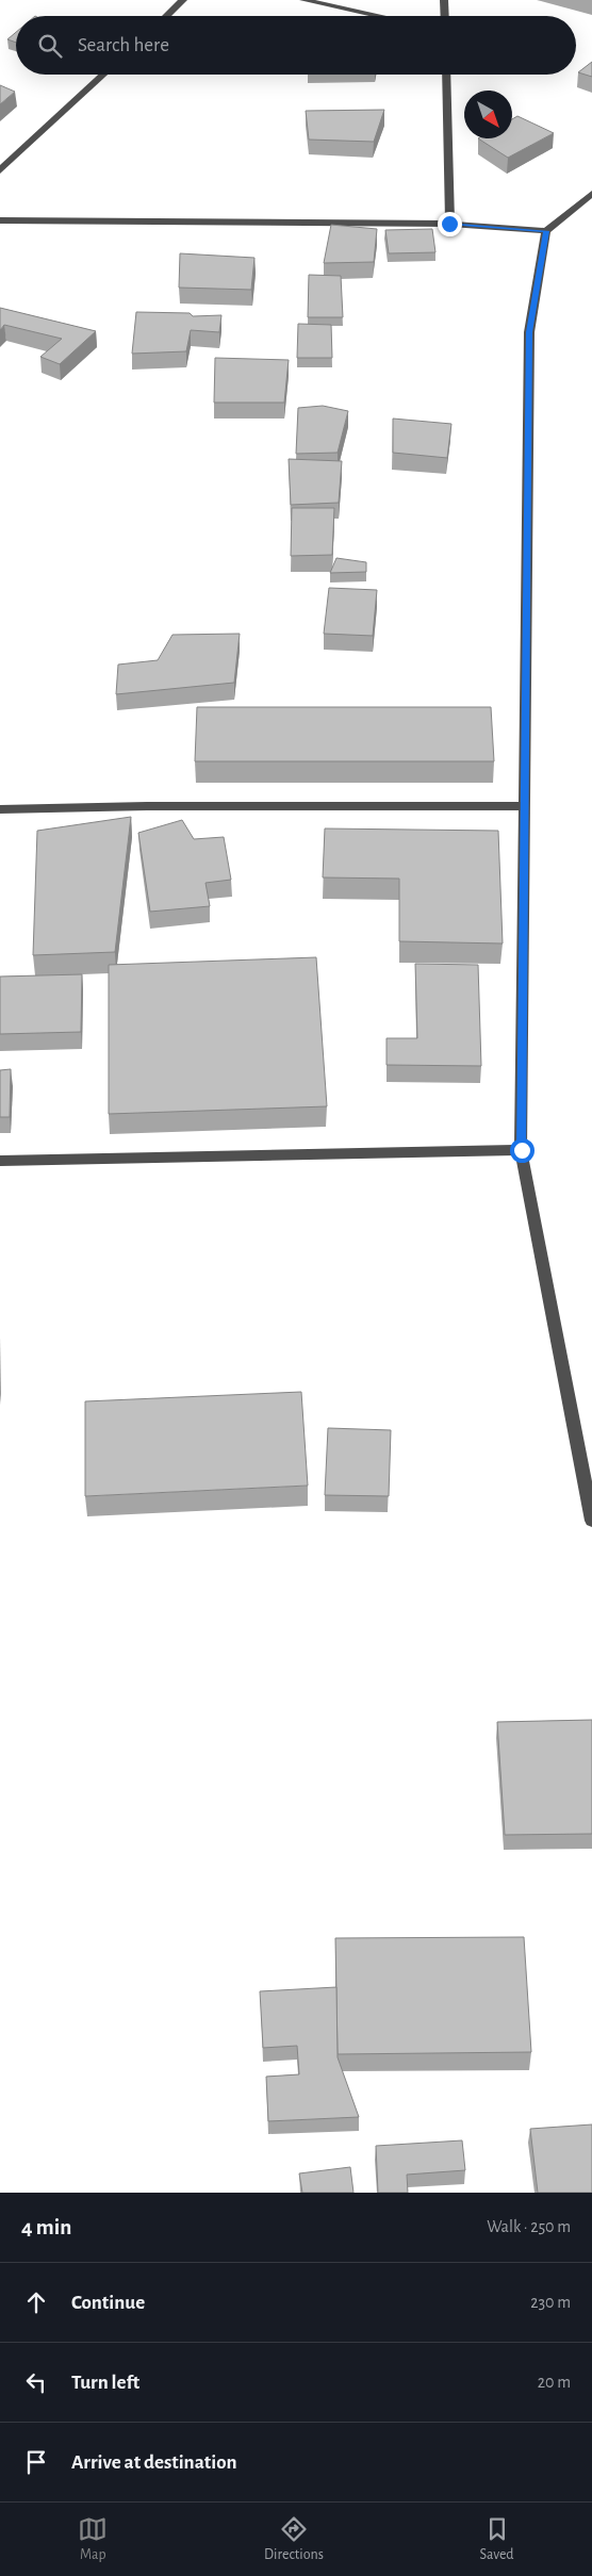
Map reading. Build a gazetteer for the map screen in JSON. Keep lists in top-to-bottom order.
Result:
{
  "north": "bottom right",
  "page": {
    "search": "Search here",
    "heading": ["4 min", "Walk · 250 m"],
    "list": [
      ["Continue", "230 m"],
      ["Turn left", "20 m"],
      "Arrive at destination"
    ],
    "nav": ["Map", "Directions", "Saved"]
  }
}
